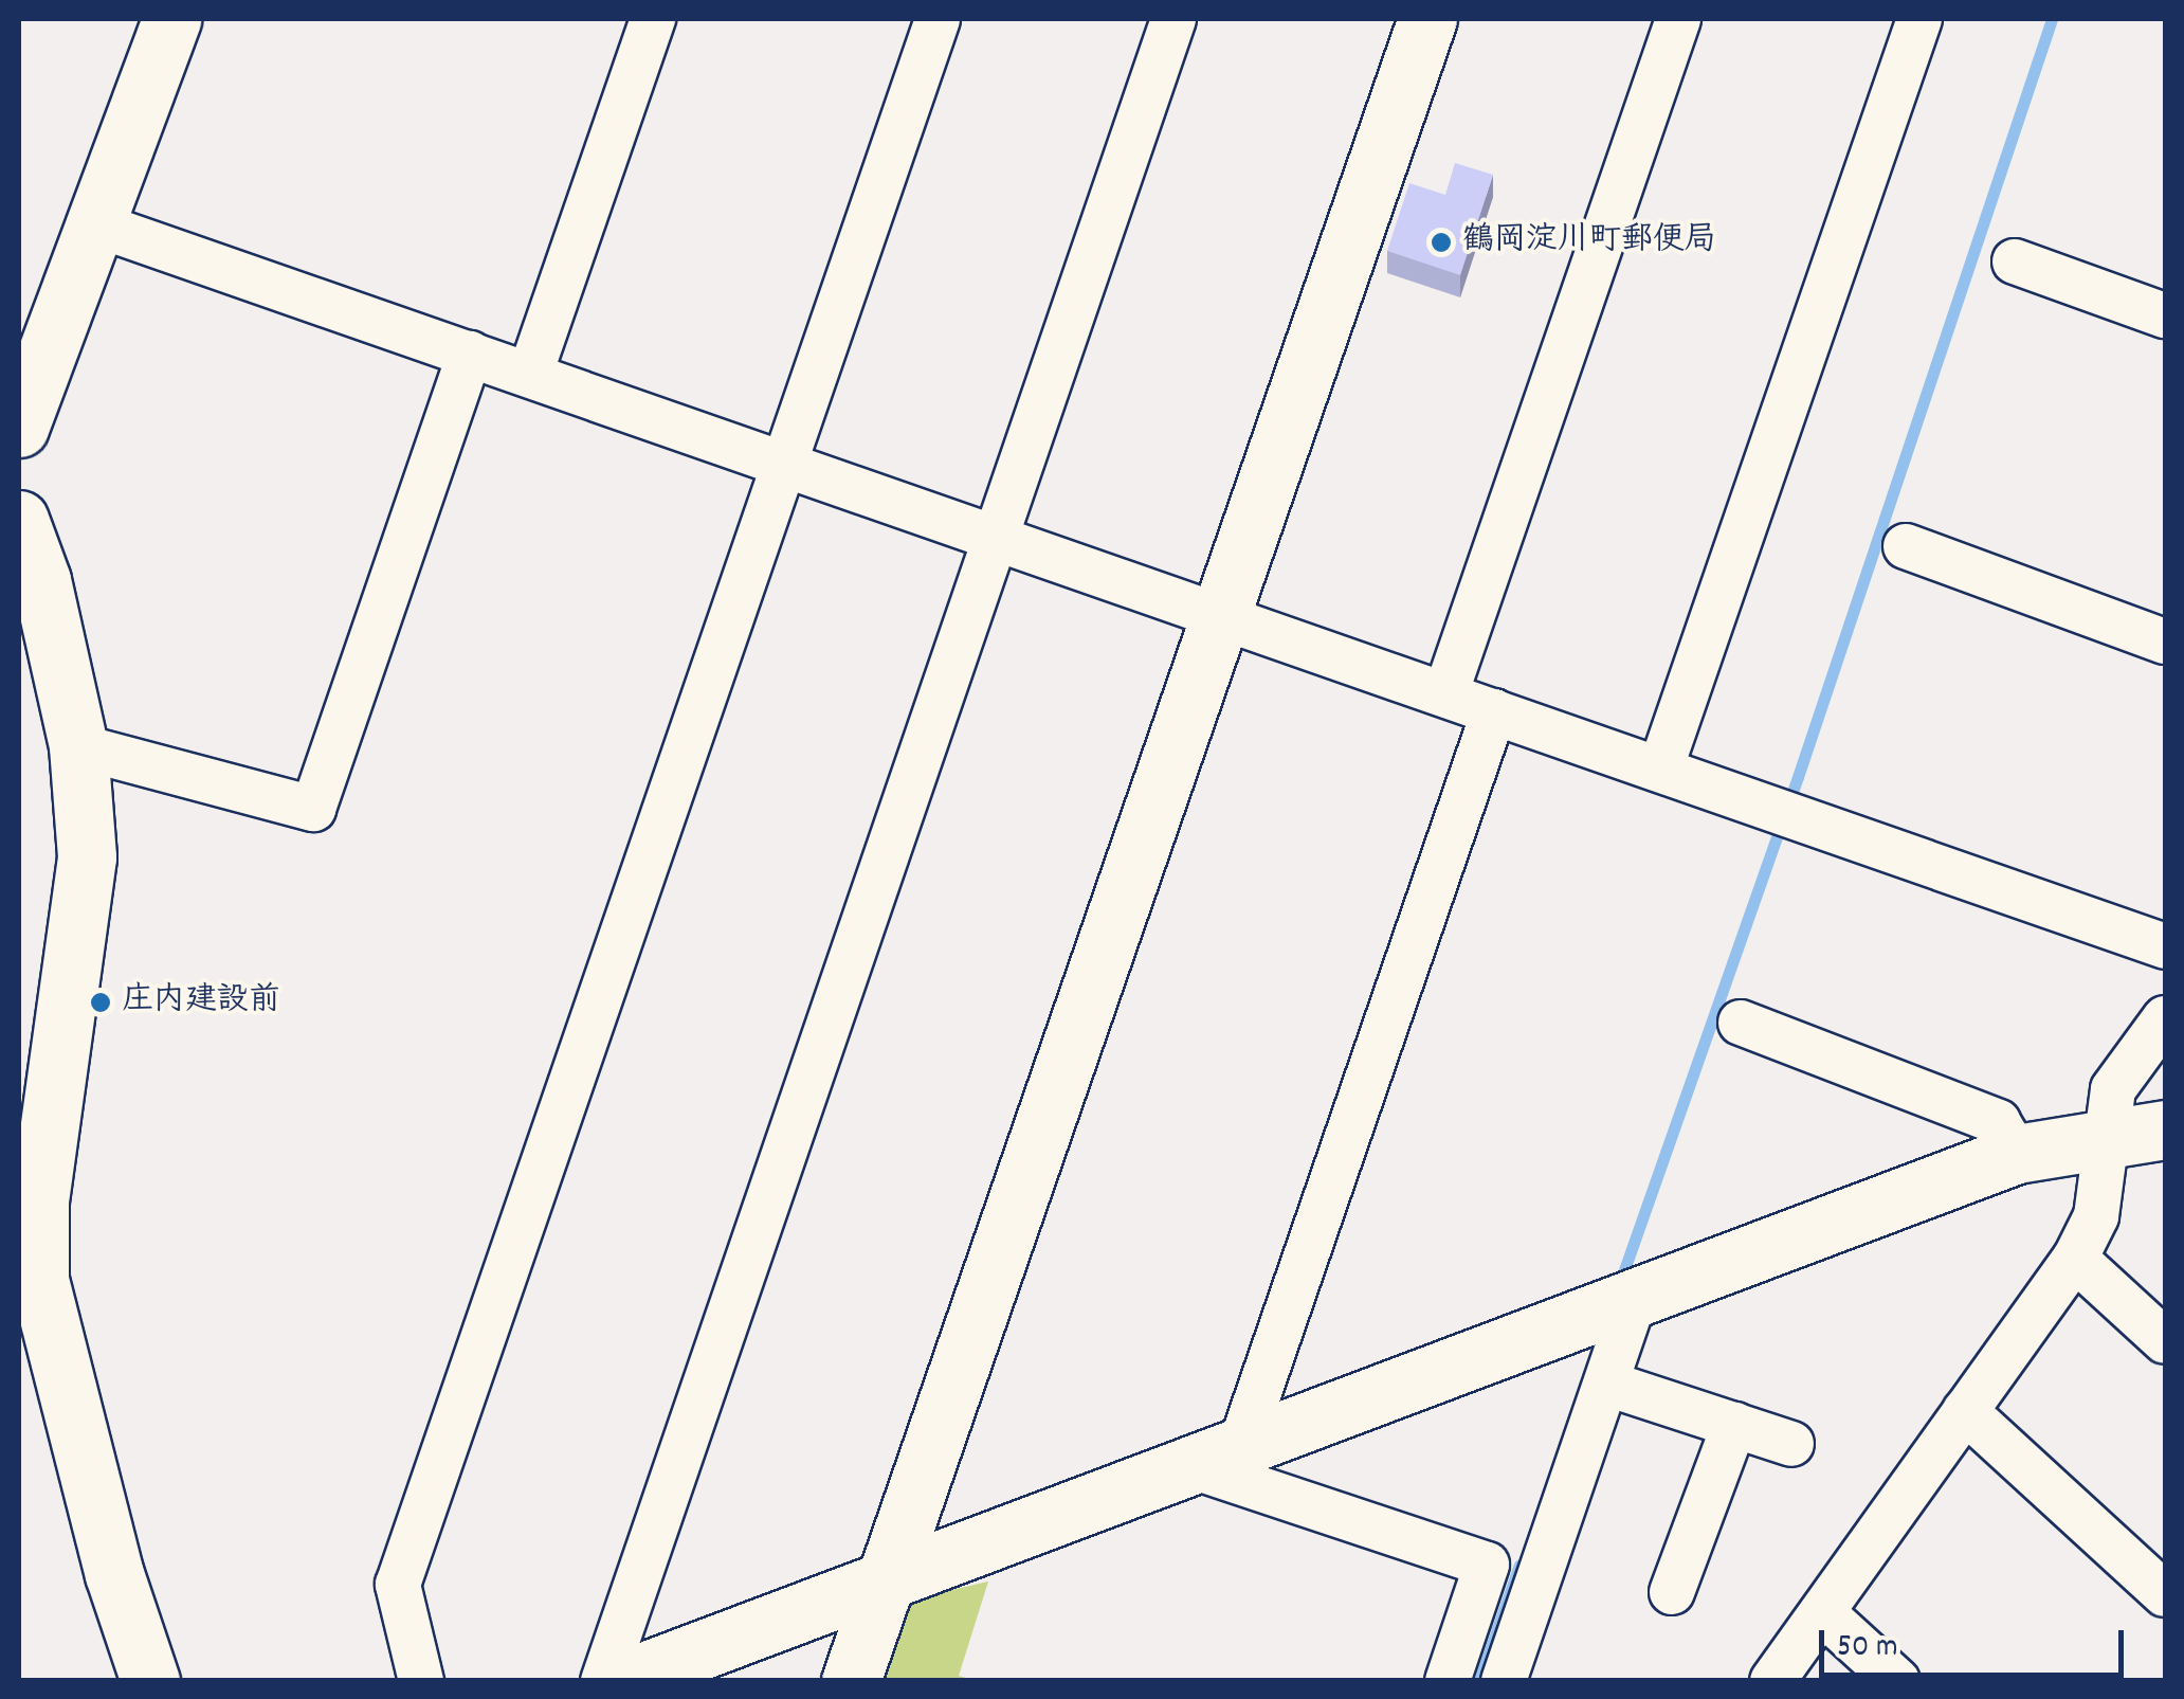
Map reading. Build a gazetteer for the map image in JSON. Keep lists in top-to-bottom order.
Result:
{
  "places": ["鶴岡淀川町郵便局", "庄内建設前"],
  "scale_bar": "50 m"
}
